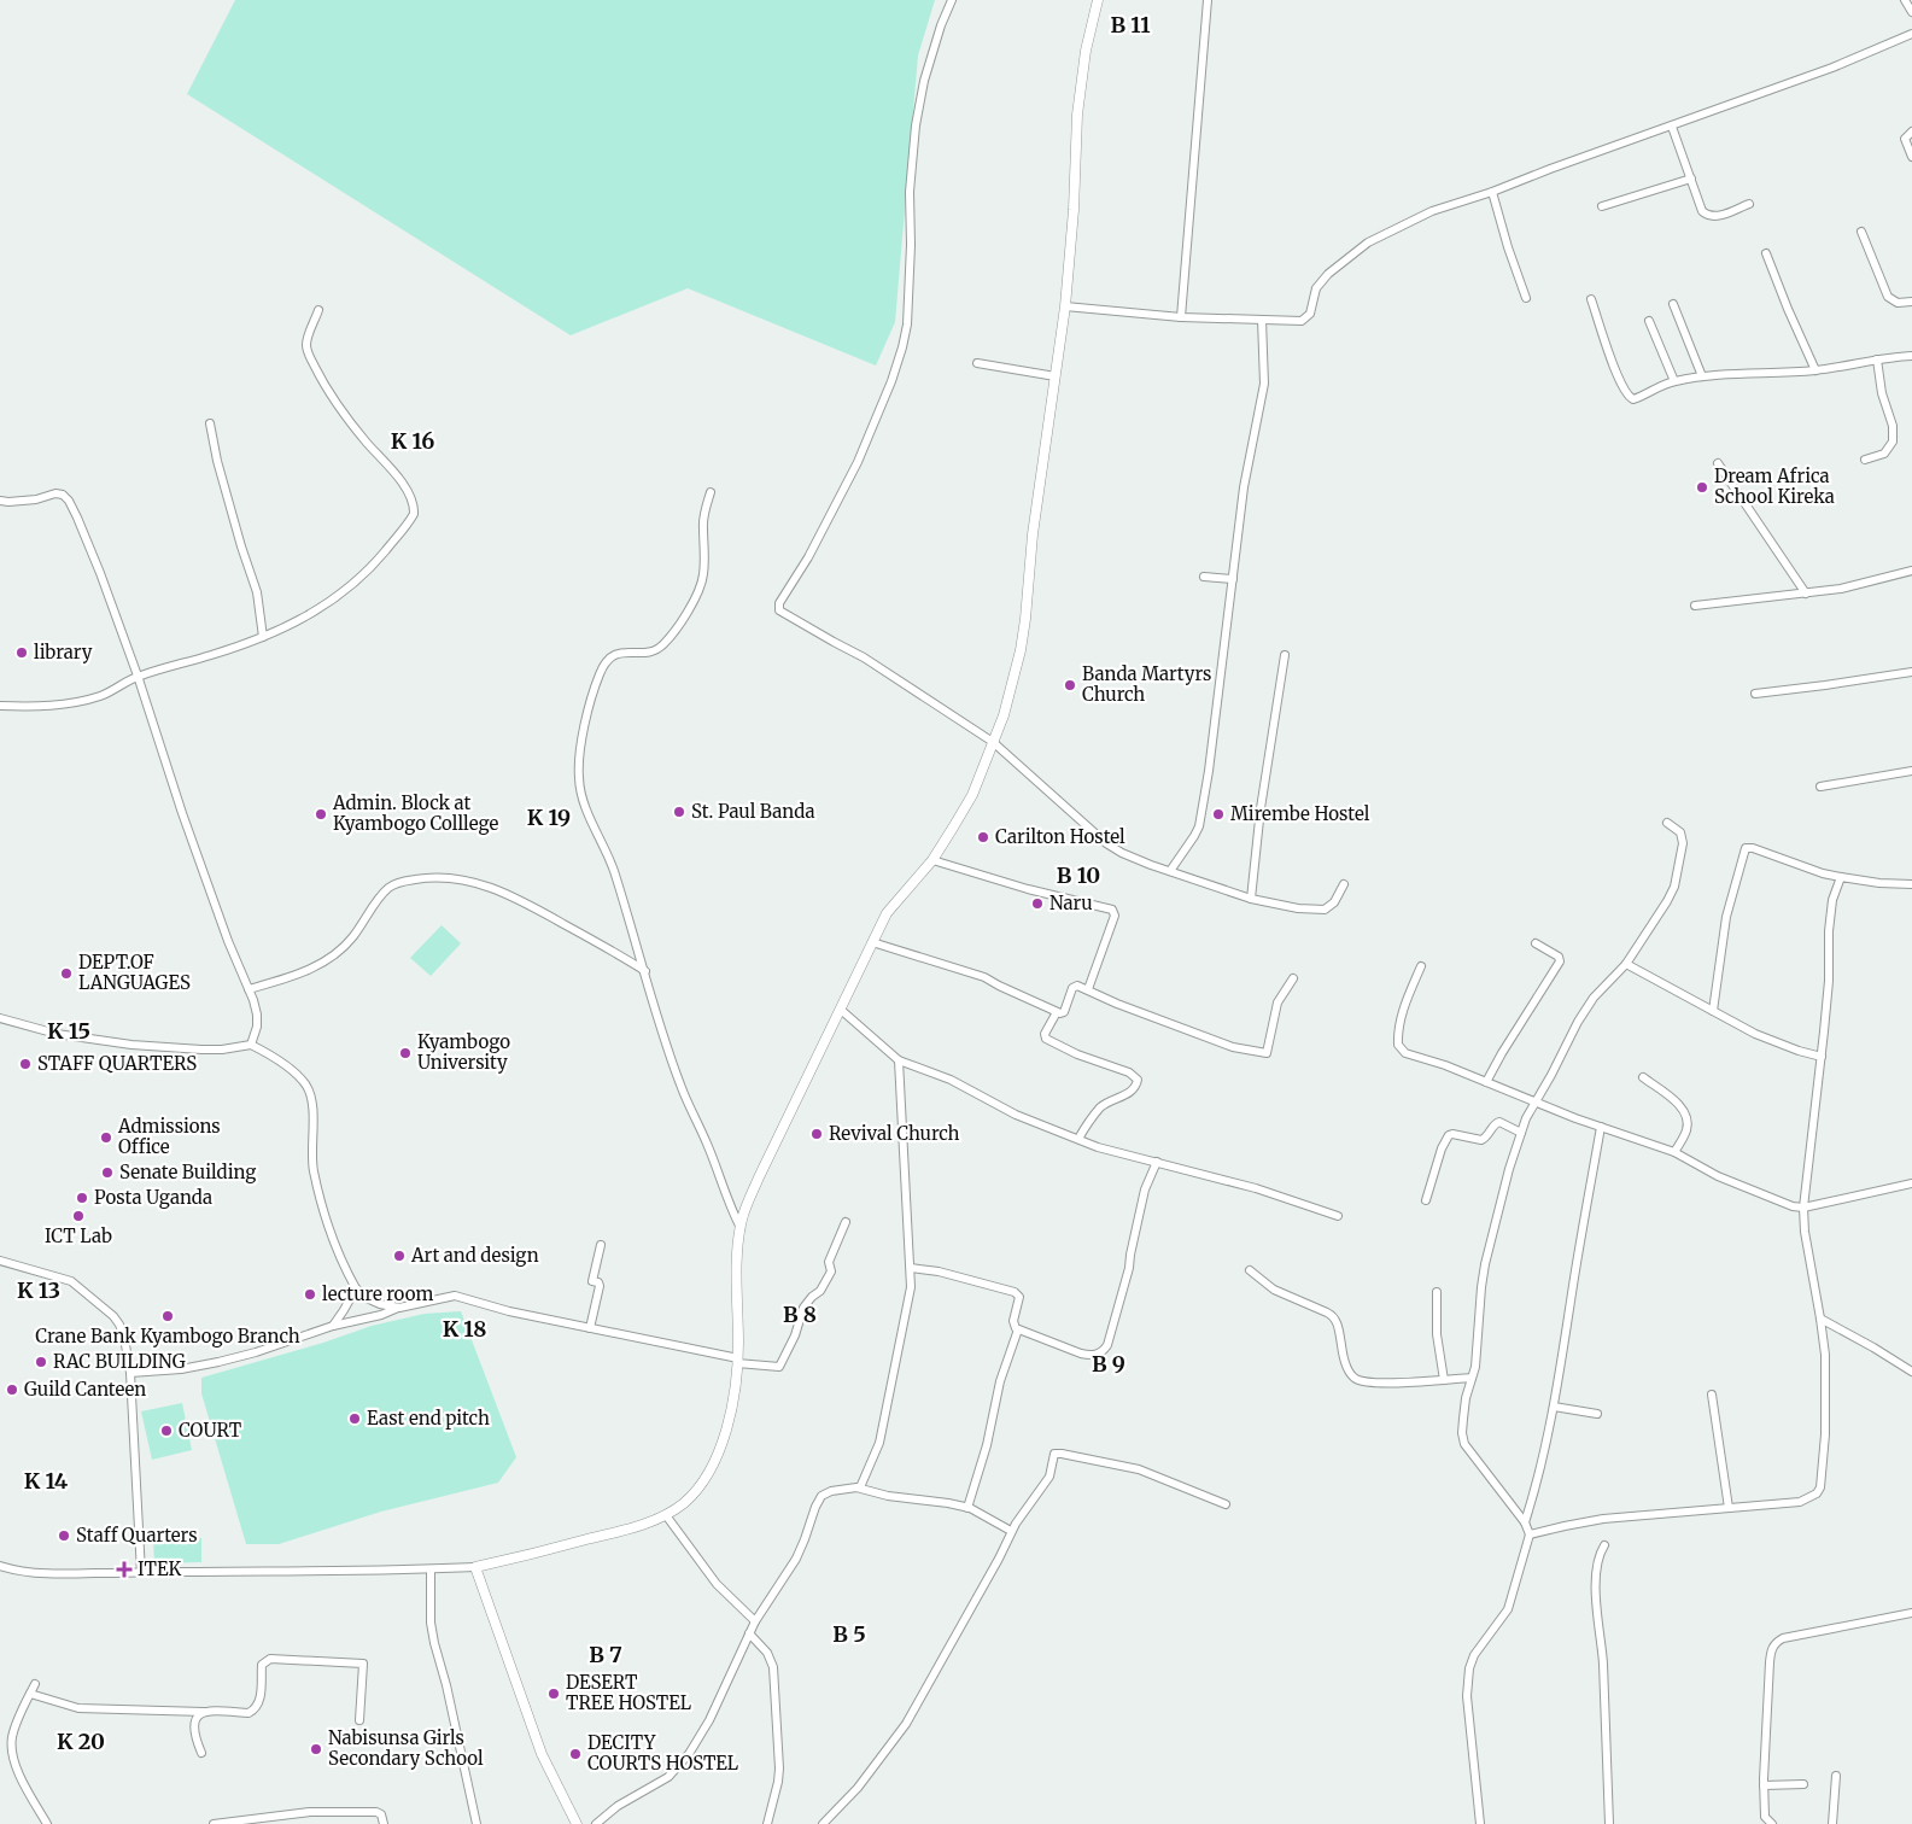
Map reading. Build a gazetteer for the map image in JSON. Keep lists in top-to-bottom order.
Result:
{
  "districts": [
    "B 11",
    "K 16",
    "K 19",
    "B 10",
    "K 15",
    "K 13",
    "B 8",
    "K 18",
    "B 9",
    "K 14",
    "B 5",
    "B 7",
    "K 20"
  ],
  "places": {
    "other": [
      "Dream Africa School Kireka",
      "library",
      "Banda Martyrs Church",
      "St. Paul Banda",
      "Admin. Block at Kyambogo Colllege",
      "Mirembe Hostel",
      "Carilton Hostel",
      "Naru",
      "DEPT.OF LANGUAGES",
      "Kyambogo University",
      "STAFF QUARTERS",
      "Revival Church",
      "Admissions Office",
      "Senate Building",
      "Posta Uganda",
      "ICT Lab",
      "Art and design",
      "lecture room",
      "Crane Bank Kyambogo Branch",
      "RAC BUILDING",
      "Guild Canteen",
      "East end pitch",
      "COURT",
      "Staff Quarters",
      "DESERT TREE HOSTEL",
      "Nabisunsa Girls Secondary School",
      "DECITY COURTS HOSTEL"
    ],
    "health": ["ITEK"]
  }
}
